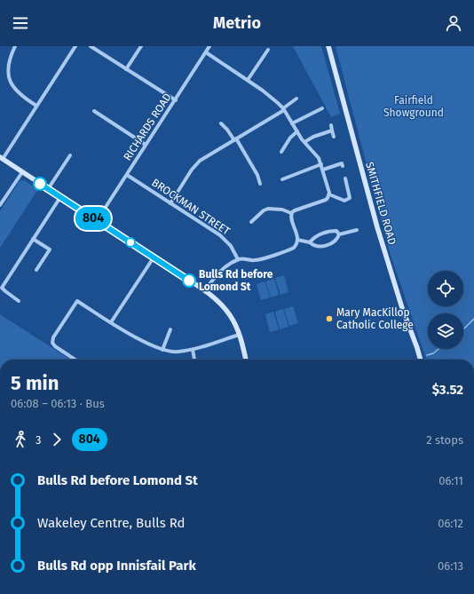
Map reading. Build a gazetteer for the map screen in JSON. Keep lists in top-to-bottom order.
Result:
{
  "streets": {
    "main road": ["SMITHFIELD ROAD"],
    "street": ["RICHARDS ROAD", "BROCKMAN STREET"]
  },
  "crossings": [
    ["RICHARDS ROAD", "BROCKMAN STREET"]
  ],
  "parks": ["Fairfield Showground"],
  "places": ["Bulls Rd before Lomond St", "Mary MacKillop Catholic College"],
  "lines": ["bus line 804"],
  "page": {
    "header": "Metrio",
    "on_map": "804",
    "heading": ["5 min", "06:08 – 06:13 · Bus", "$3.52"],
    "legs": ["3", "804", "2 stops"],
    "list": [
      {
        "name": "Bulls Rd before Lomond St",
        "value": "06:11"
      },
      {
        "name": "Wakeley Centre, Bulls Rd",
        "value": "06:12"
      },
      {
        "name": "Bulls Rd opp Innisfail Park",
        "value": "06:13"
      }
    ]
  }
}
